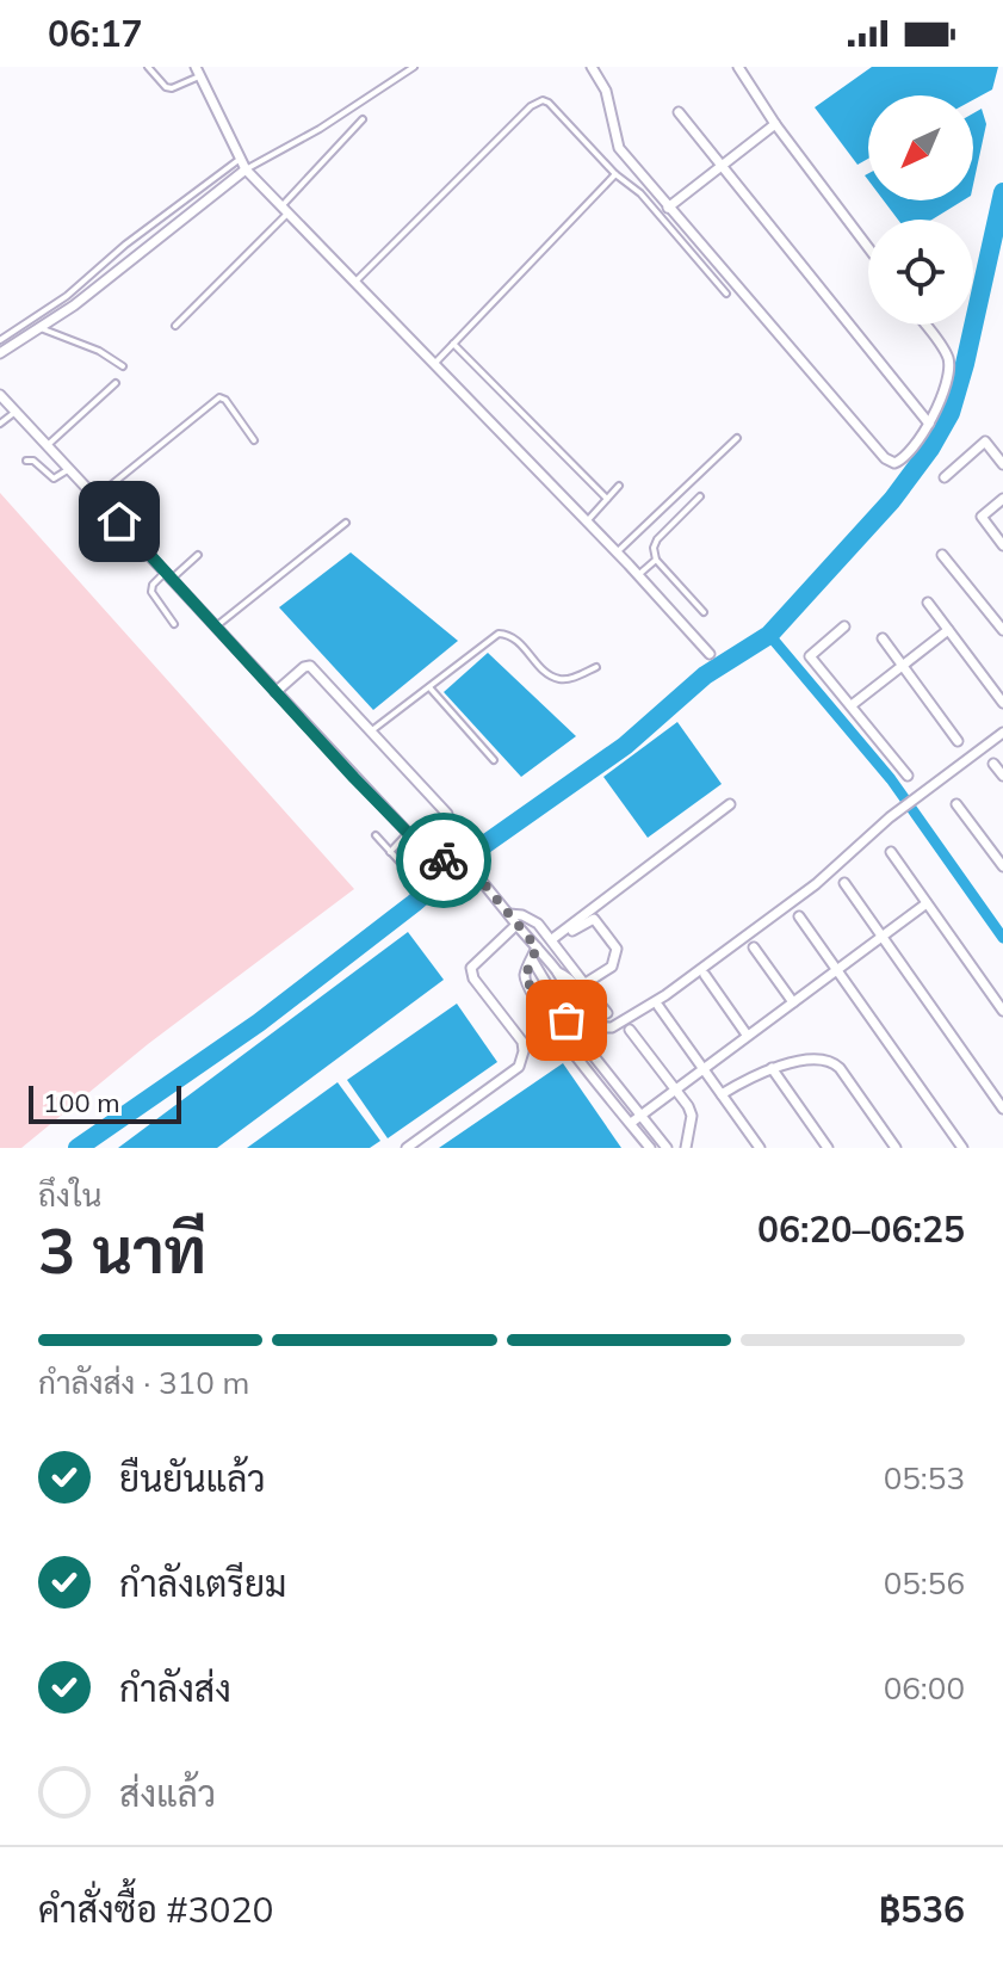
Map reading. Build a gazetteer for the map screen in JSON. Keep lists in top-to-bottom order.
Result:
{
  "scale_bar": "100 m",
  "north": "bottom left",
  "page": {
    "status": "06:17",
    "scale": "100 m",
    "heading": ["3 นาที", "ถึงใน", "06:20–06:25"],
    "panel": ["คำสั่งซื้อ #3020", "฿536"],
    "bar": "กำลังส่ง · 310 m",
    "list": [
      ["ยืนยันแล้ว", "05:53"],
      ["กำลังเตรียม", "05:56"],
      ["กำลังส่ง", "06:00"],
      "ส่งแล้ว"
    ]
  }
}
